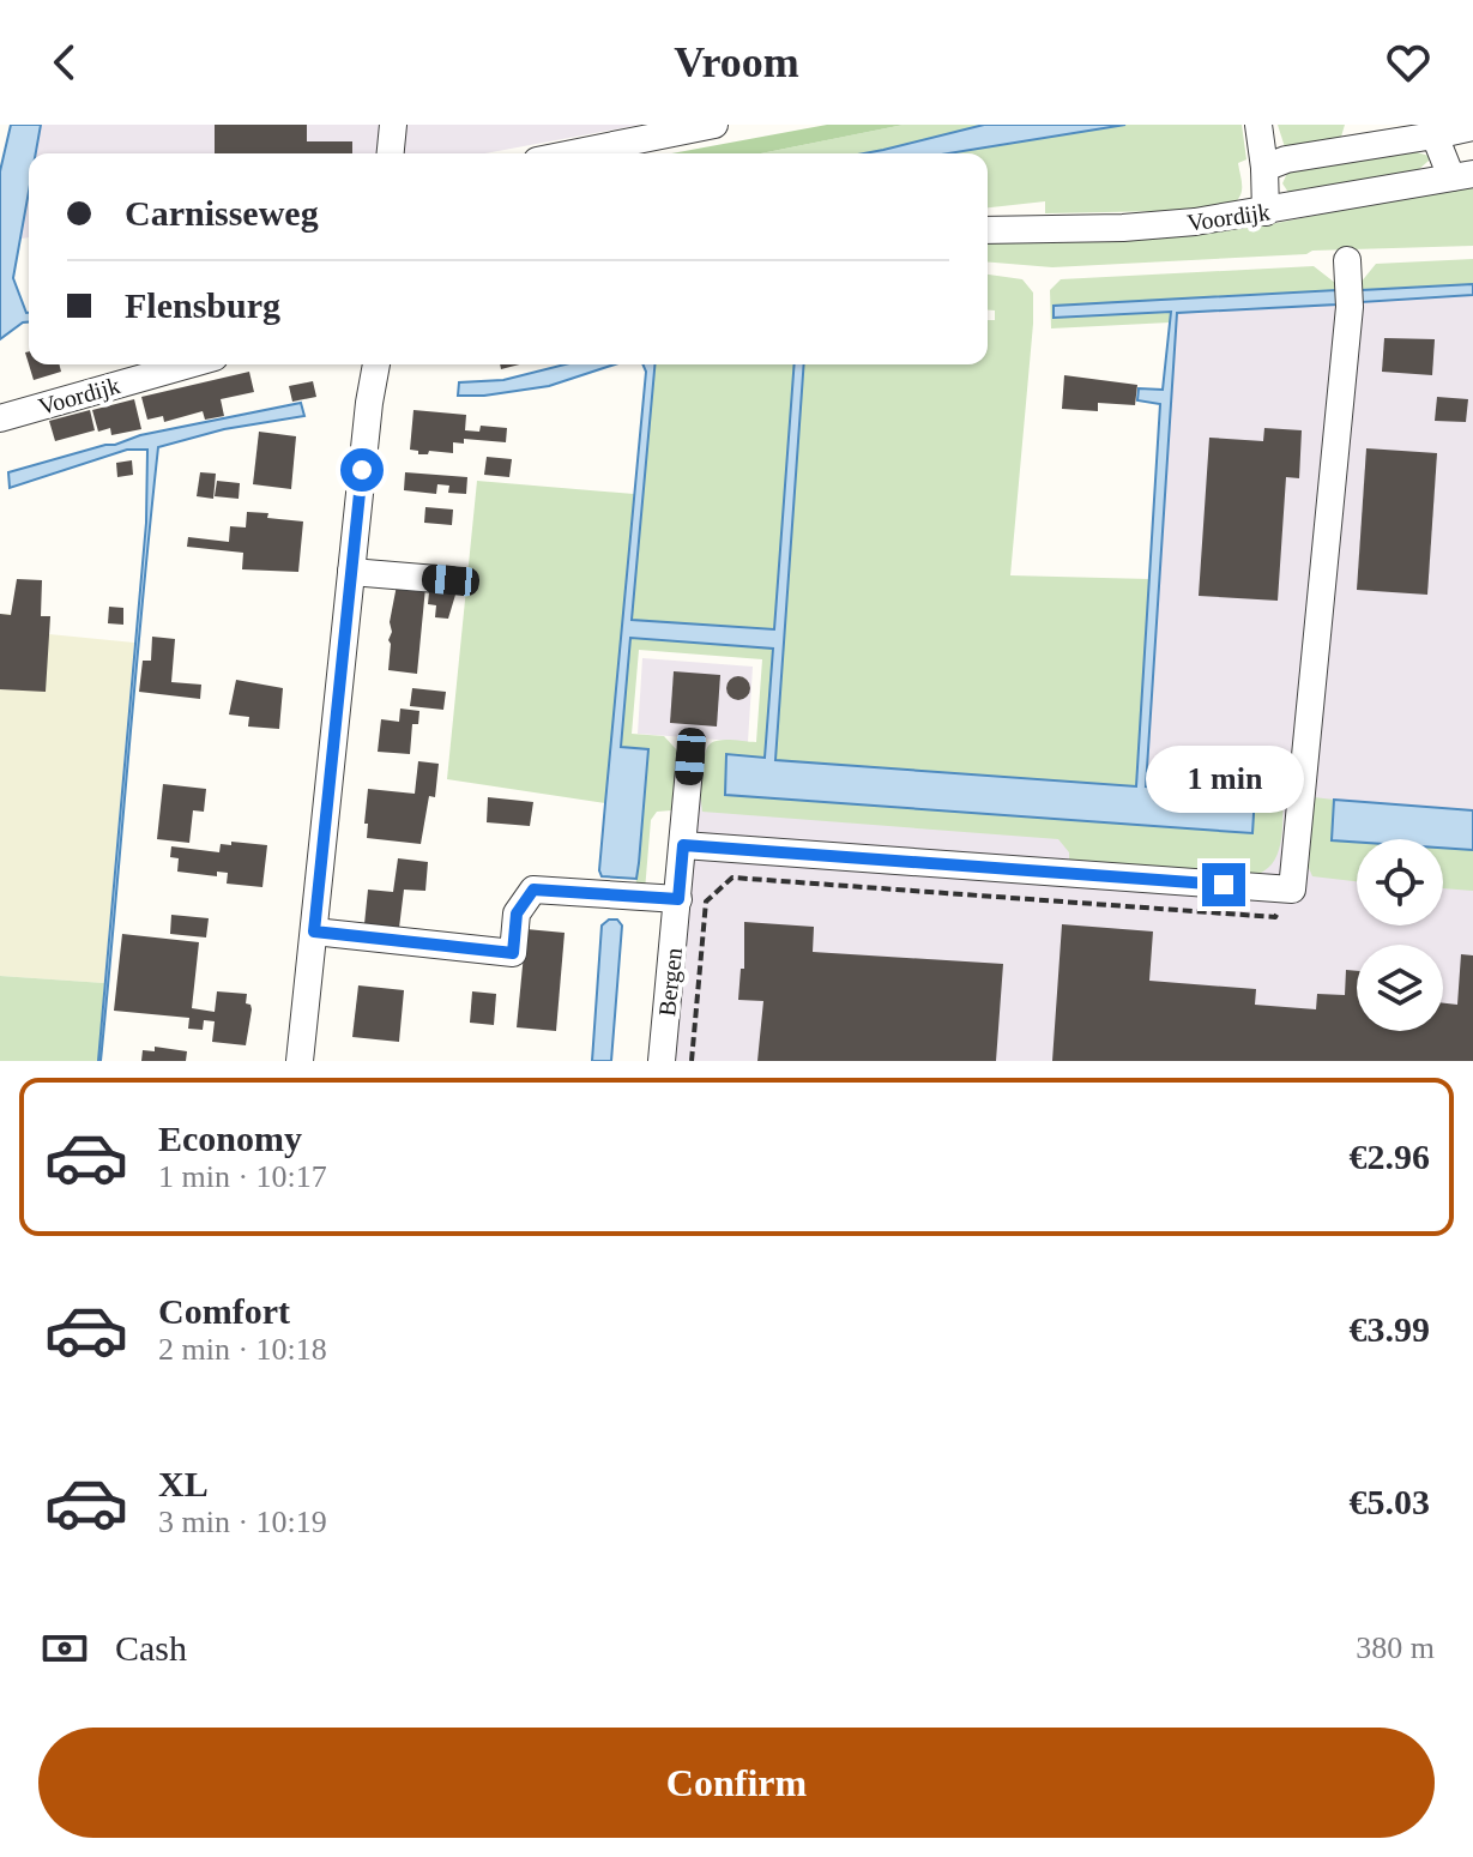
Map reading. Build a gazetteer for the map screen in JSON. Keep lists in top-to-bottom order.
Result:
{
  "streets": {
    "street": ["Voordijk", "Bergen"]
  },
  "page": {
    "header": "Vroom",
    "banner": ["Carnisseweg", "Flensburg"],
    "bubble": "1 min",
    "list": [
      {
        "name": "Economy",
        "note": "1 min · 10:17",
        "value": "€2.96"
      },
      {
        "name": "Comfort",
        "note": "2 min · 10:18",
        "value": "€3.99"
      },
      {
        "name": "XL",
        "note": "3 min · 10:19",
        "value": "€5.03"
      }
    ],
    "pay": ["Cash", "380 m"],
    "buttons": "Confirm"
  }
}
